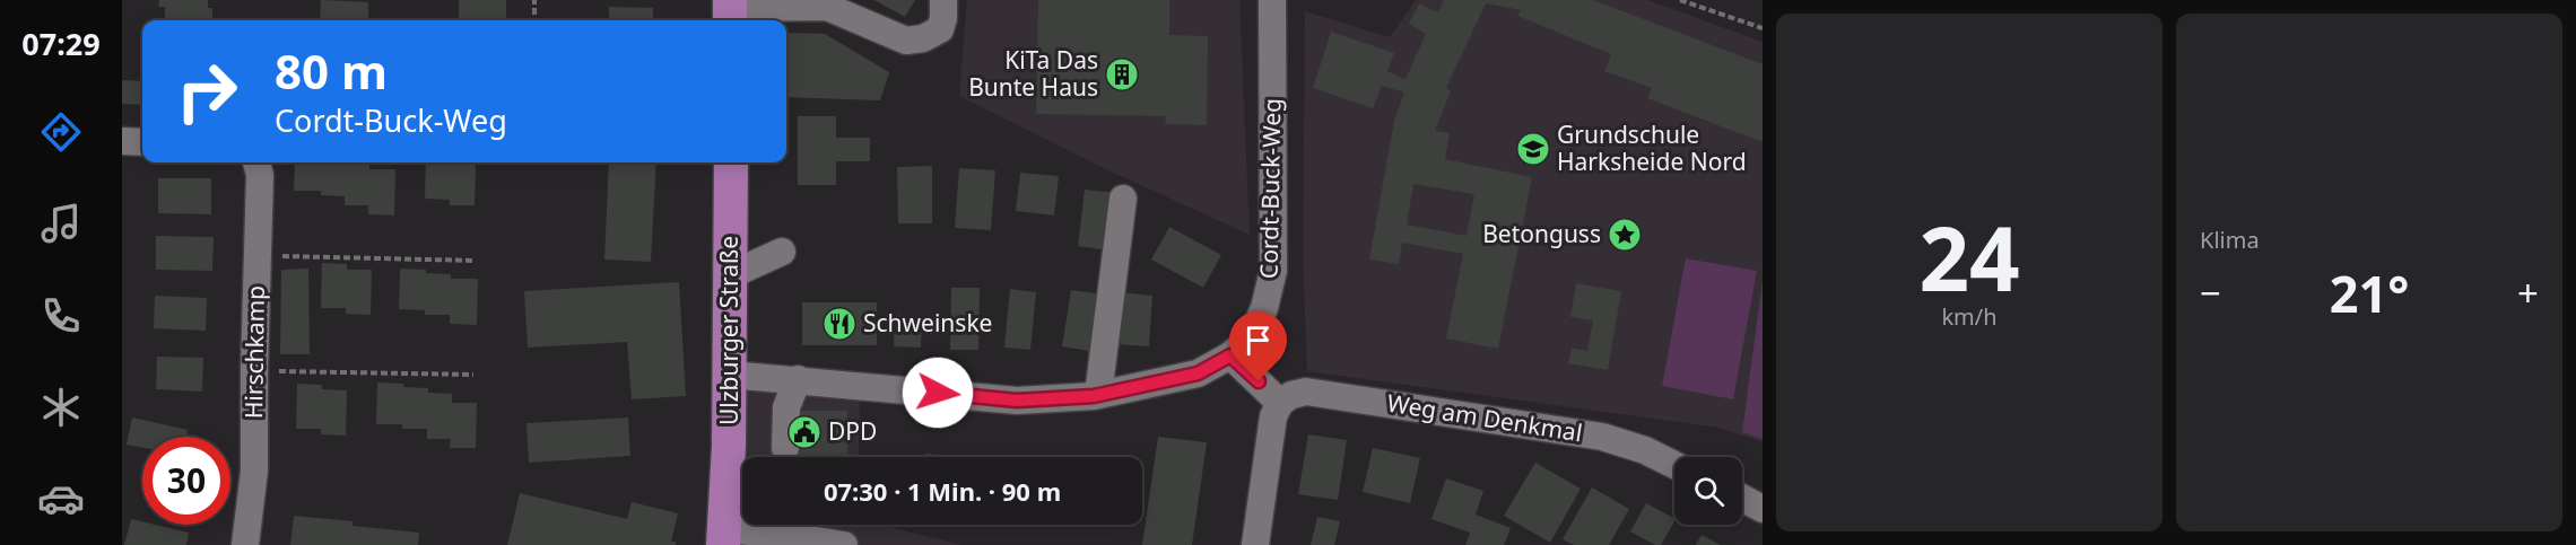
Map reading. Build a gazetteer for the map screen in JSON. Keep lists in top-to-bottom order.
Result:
{
  "streets": {
    "main road": ["Ulzburger Straße"],
    "street": ["Cordt-Buck-Weg", "Hirschkamp", "Weg am Denkmal"]
  },
  "places": {
    "building": ["KiTa Das Bunte Haus"],
    "school or university": ["Grundschule Harksheide Nord"],
    "place": ["Betonguss"],
    "restaurant": ["Schweinske"],
    "public building": ["DPD"]
  },
  "page": {
    "tabs": "07:29",
    "tile": [
      ["24", "km/h"],
      "Klima"
    ],
    "turn": ["80 m", "Cordt-Buck-Weg"],
    "heat": ["−", "21°", "+"],
    "limit": "30",
    "trip": "07:30 · 1 Min. · 90 m"
  }
}
